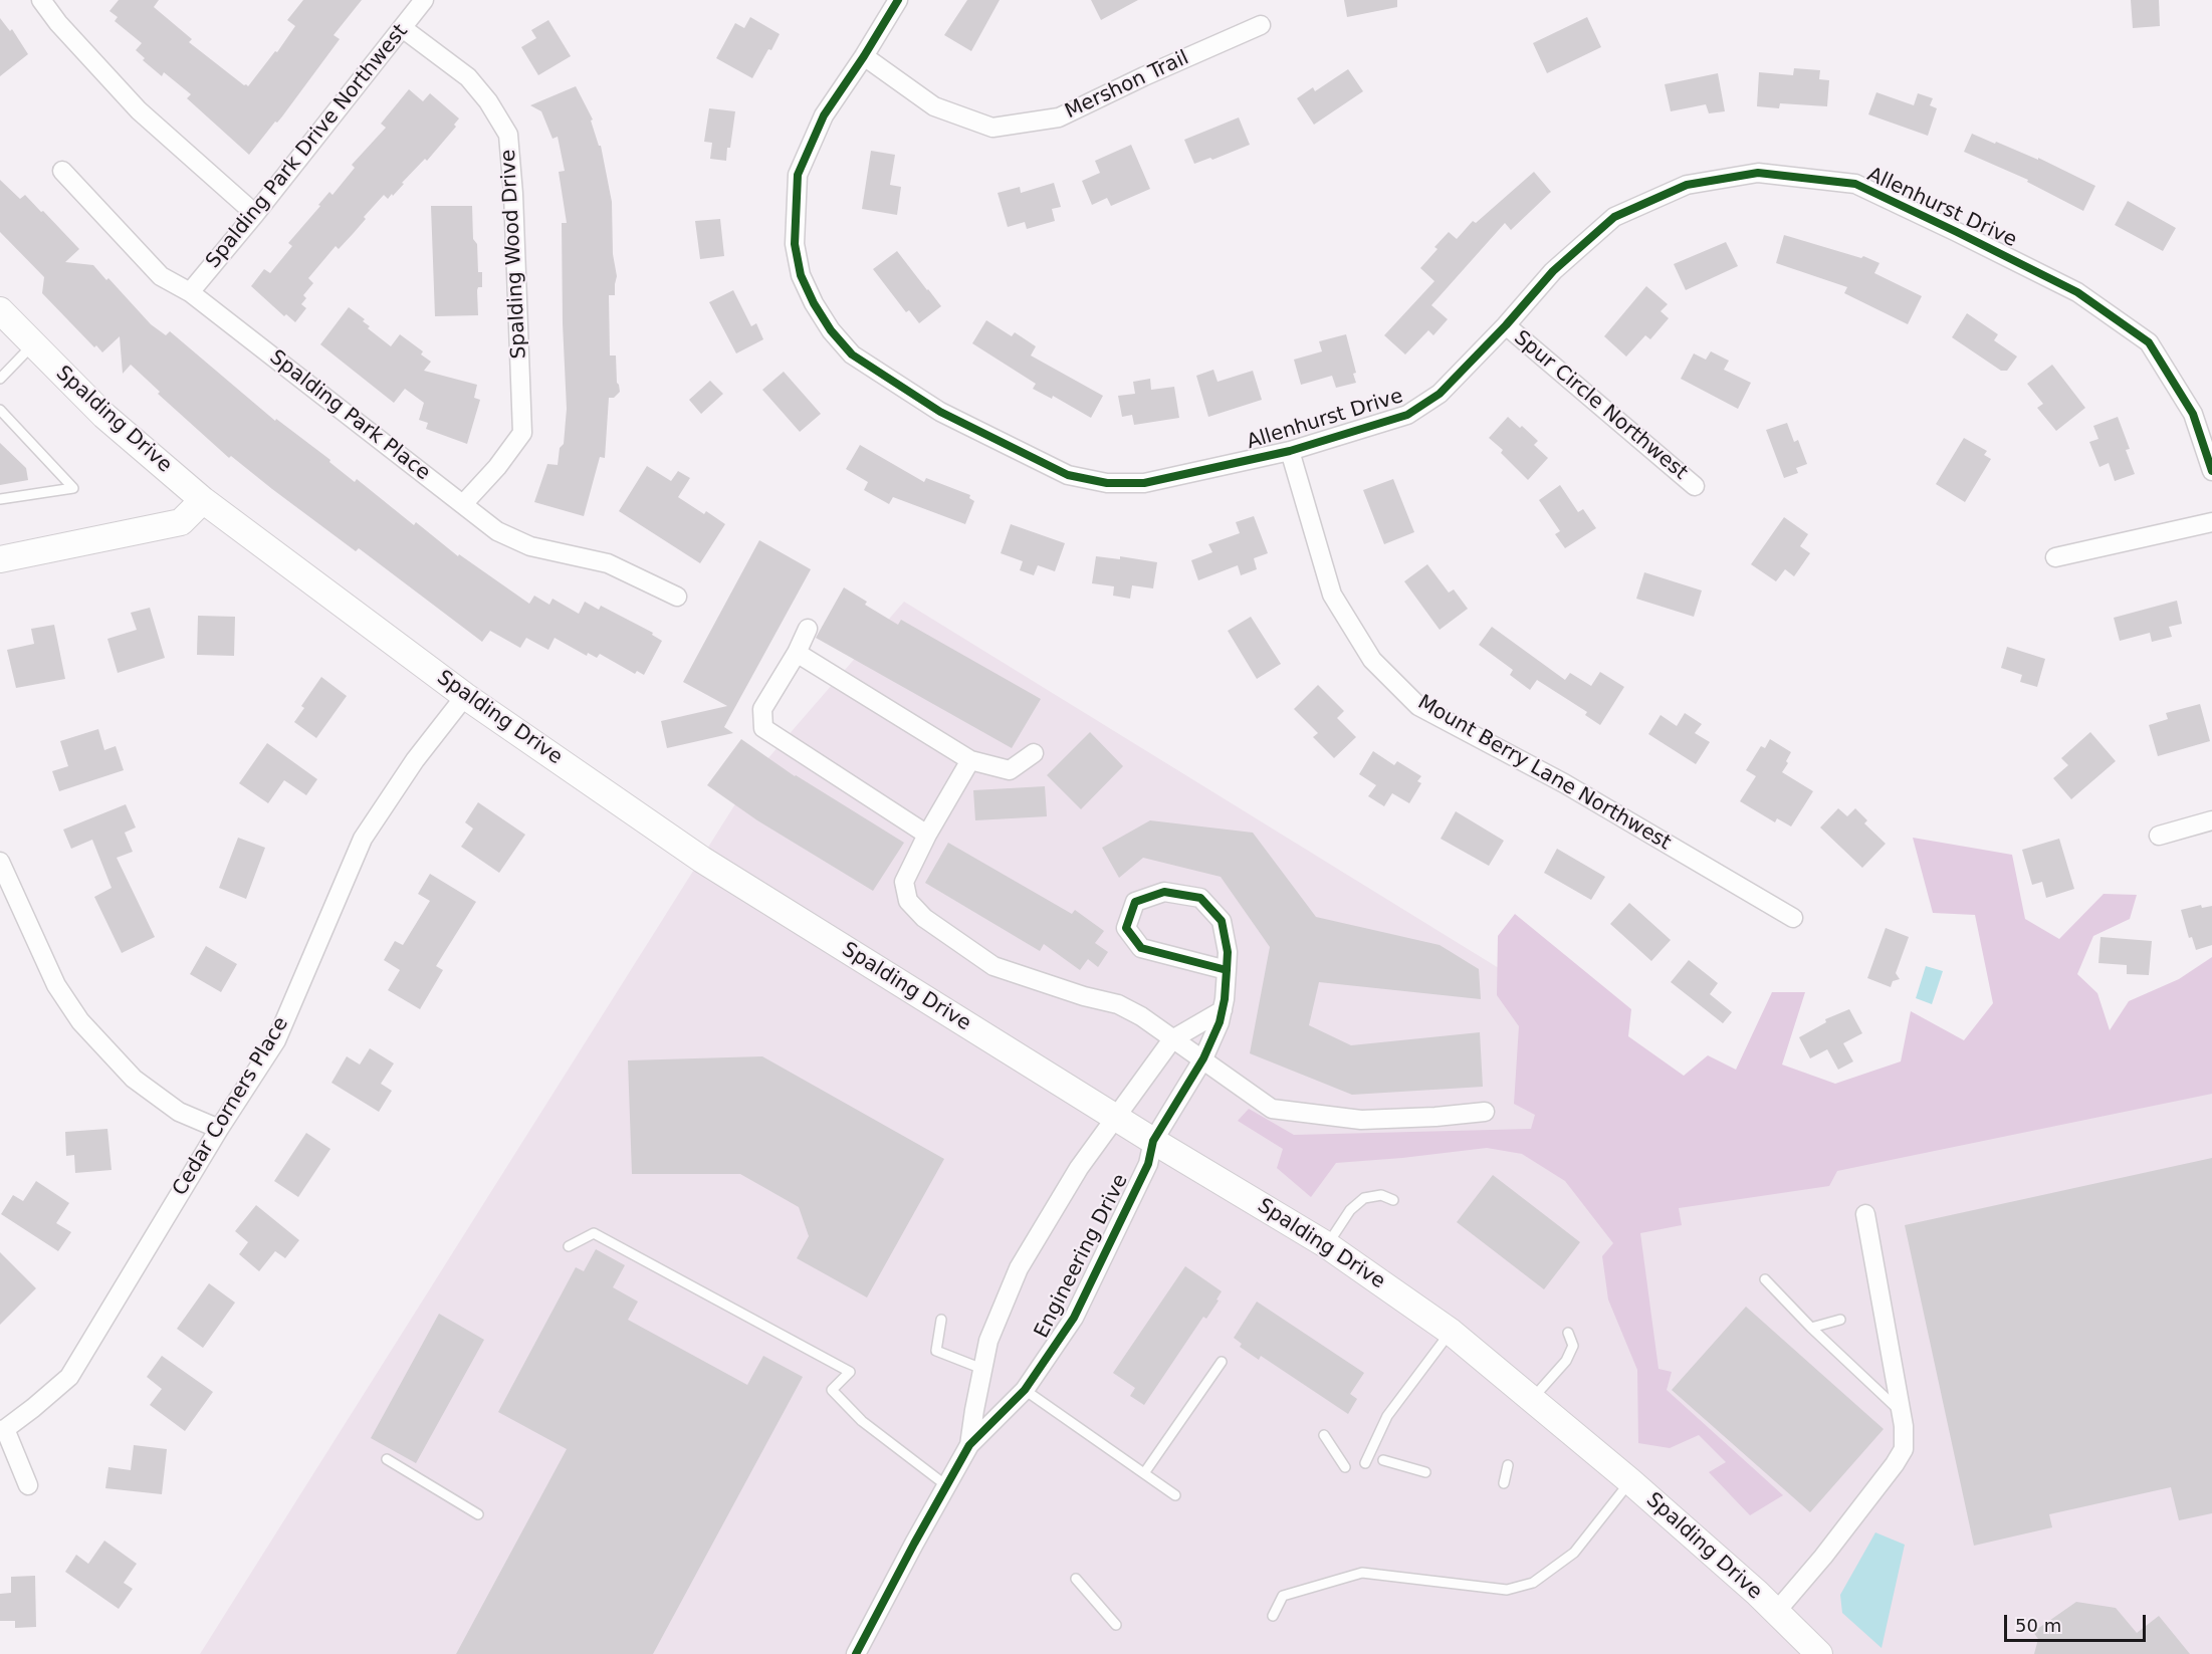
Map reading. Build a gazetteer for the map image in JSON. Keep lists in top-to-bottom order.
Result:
{
  "streets": {
    "main road": ["Spalding Drive"],
    "street": [
      "Mershon Trail",
      "Spalding Park Drive Northwest",
      "Allenhurst Drive",
      "Spalding Wood Drive",
      "Spur Circle Northwest",
      "Spalding Park Place",
      "Mount Berry Lane Northwest",
      "Cedar Corners Place",
      "Engineering Drive"
    ]
  },
  "crossings": [
    ["Mershon Trail", "Allenhurst Drive"],
    ["Spalding Park Drive Northwest", "Spalding Wood Drive"],
    ["Spalding Park Drive Northwest", "Spalding Park Place"],
    ["Allenhurst Drive", "Spur Circle Northwest"],
    ["Allenhurst Drive", "Mount Berry Lane Northwest"],
    ["Spalding Wood Drive", "Spalding Park Place"],
    ["Spalding Drive", "Cedar Corners Place"],
    ["Spalding Drive", "Engineering Drive"]
  ],
  "scale_bar": "50 m"
}
